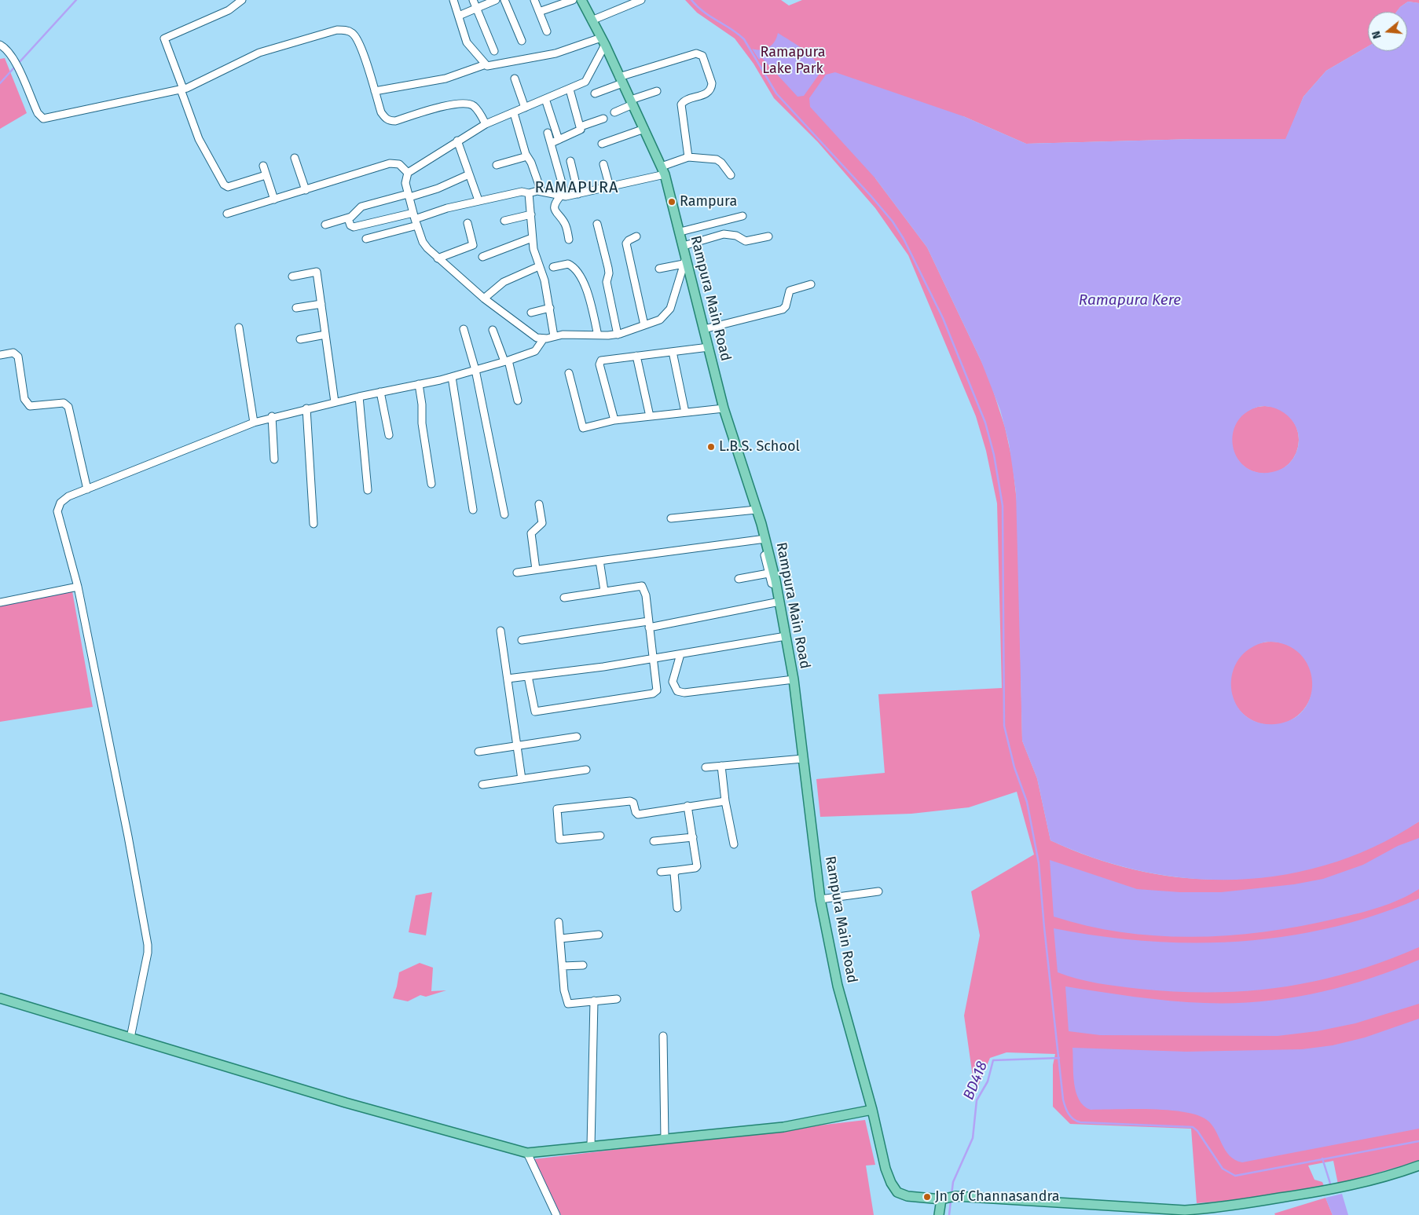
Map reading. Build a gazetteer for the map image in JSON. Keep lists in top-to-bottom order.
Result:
{
  "streets": {
    "main road": ["Rampura Main Road"]
  },
  "districts": ["RAMAPURA"],
  "water": ["Ramapura Kere", "BD418"],
  "parks": ["Ramapura Lake Park"],
  "places": ["Rampura", "L.B.S. School", "Jn of Channasandra"],
  "north": "left"
}
